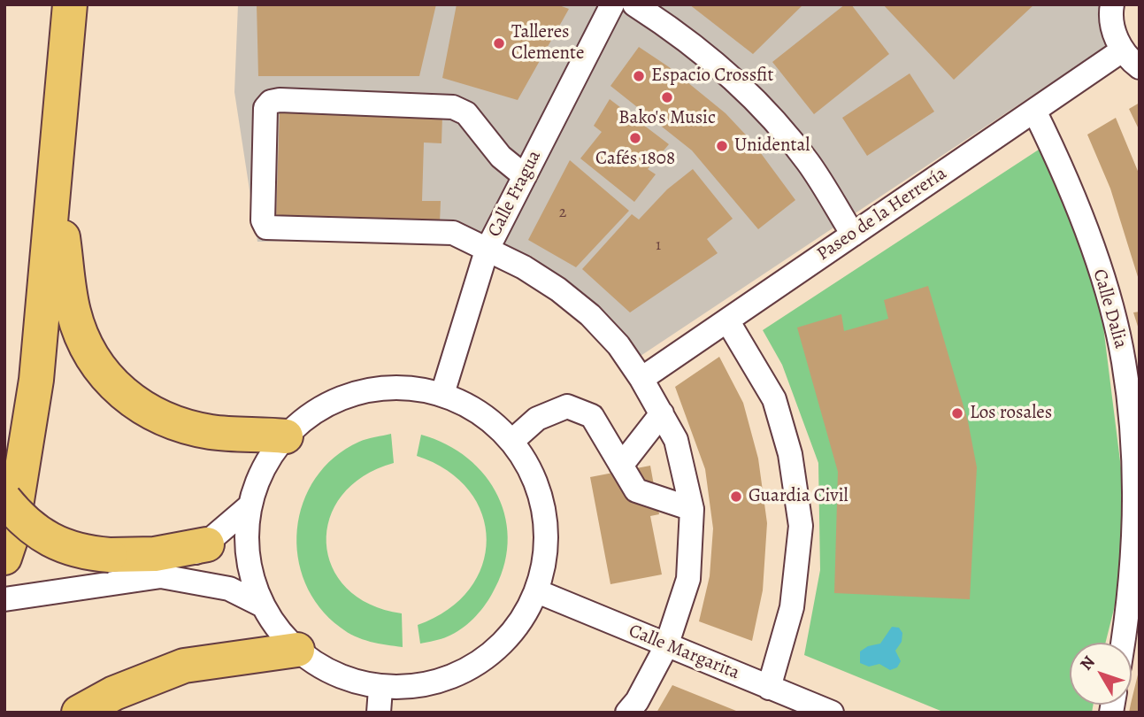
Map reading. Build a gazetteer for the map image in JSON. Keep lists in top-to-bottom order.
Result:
{
  "streets": {
    "street": [
      "Calle Fragua",
      "Paseo de la Herrería",
      "Calle Dalia",
      "Calle Margarita"
    ]
  },
  "crossings": [
    ["Paseo de la Herrería", "Calle Dalia"]
  ],
  "places": [
    "Talleres Clemente",
    "Espacio Crossfit",
    "Bako's Music",
    "Cafés 1808",
    "Unidental",
    "Los rosales",
    "Guardia Civil"
  ],
  "house_numbers": ["2", "1"],
  "north": "top left"
}
